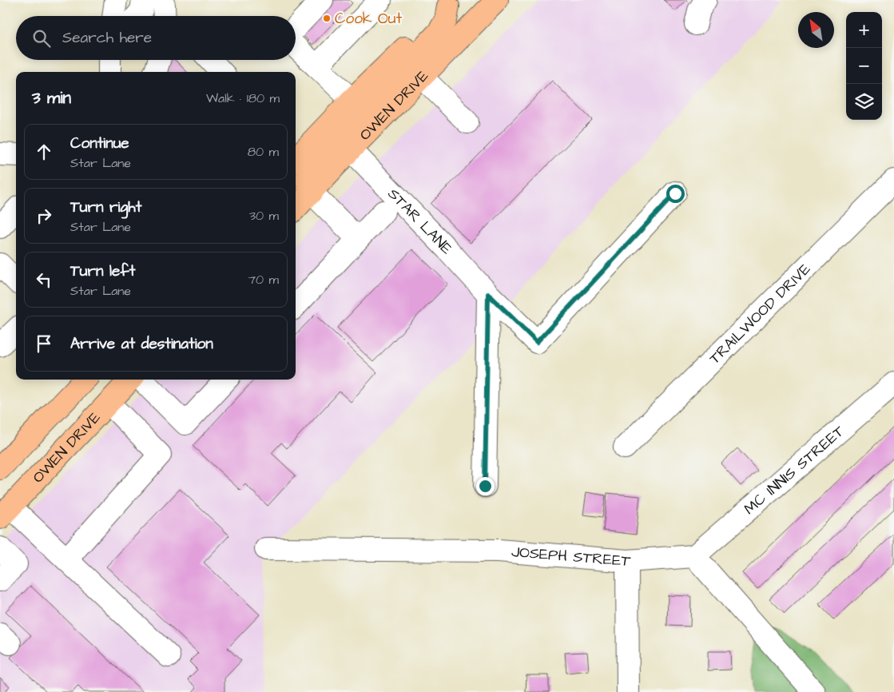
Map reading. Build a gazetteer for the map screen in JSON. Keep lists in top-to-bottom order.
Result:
{
  "streets": {
    "highway": ["OWEN DRIVE"],
    "street": [
      "STAR LANE",
      "TRAILWOOD DRIVE",
      "MC INNIS STREET",
      "JOSEPH STREET"
    ]
  },
  "crossings": [
    ["OWEN DRIVE", "STAR LANE"],
    ["MC INNIS STREET", "JOSEPH STREET"]
  ],
  "places": ["Cook Out"],
  "north": "top left",
  "page": {
    "map_buttons": ["+", "−"],
    "search": "Search here",
    "heading": ["3 min", "Walk · 180 m"],
    "list": [
      ["Continue", "Star Lane", "80 m"],
      ["Turn right", "Star Lane", "30 m"],
      ["Turn left", "Star Lane", "70 m"],
      "Arrive at destination"
    ]
  }
}
